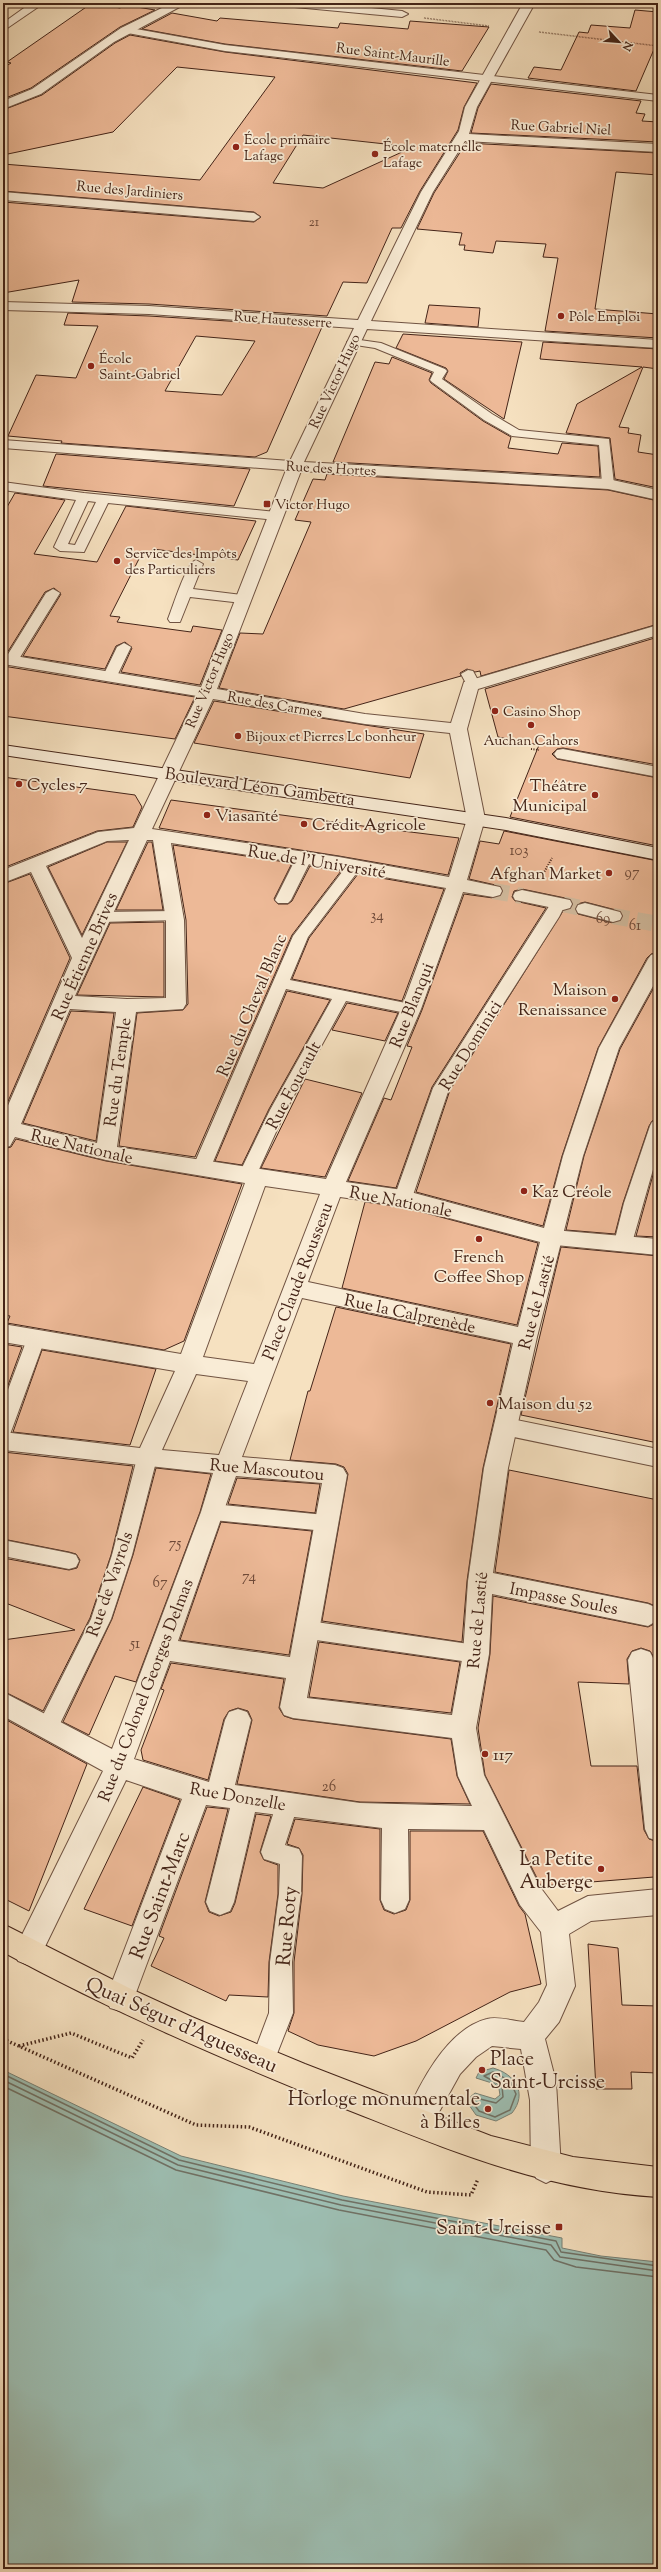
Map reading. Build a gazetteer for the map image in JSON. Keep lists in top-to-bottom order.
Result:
{
  "streets": {
    "main road": ["Quai Ségur d'Aguesseau"],
    "street": [
      "Rue Gabriel Niel",
      "Rue des Jardiniers",
      "Rue Hautesserre",
      "Rue Victor Hugo",
      "Rue des Hortes",
      "Rue des Carmes",
      "Boulevard Léon Gambetta",
      "Rue de l'Université",
      "Rue Étienne Brives",
      "Rue Blanqui",
      "Rue du Temple",
      "Rue Nationale",
      "Place Claude Rousseau",
      "Rue de Lastié",
      "Rue la Calprenède",
      "Rue Mascoutou",
      "Impasse Soules",
      "Rue du Colonel Georges Delmas",
      "Rue Donzelle",
      "Rue Saint-Marc"
    ],
    "lane": [
      "Rue Saint-Maurille",
      "Rue du Cheval Blanc",
      "Rue Dominici",
      "Rue Foucault",
      "Rue de Vayrols",
      "Rue Roty"
    ]
  },
  "crossings": [
    ["Rue Saint-Maurille", "Rue Victor Hugo"],
    ["Rue Gabriel Niel", "Rue Victor Hugo"],
    ["Rue Hautesserre", "Rue Victor Hugo"],
    ["Rue Victor Hugo", "Rue des Hortes"],
    ["Rue Victor Hugo", "Rue des Carmes"],
    ["Rue Victor Hugo", "Boulevard Léon Gambetta"],
    ["Rue Victor Hugo", "Rue Étienne Brives"],
    ["Boulevard Léon Gambetta", "Rue Étienne Brives"],
    ["Boulevard Léon Gambetta", "Rue Blanqui"],
    ["Rue de l'Université", "Rue Étienne Brives"],
    ["Rue de l'Université", "Rue du Cheval Blanc"],
    ["Rue de l'Université", "Rue Blanqui"],
    ["Rue Étienne Brives", "Rue du Temple"],
    ["Rue Étienne Brives", "Rue Nationale"],
    ["Rue du Cheval Blanc", "Rue Nationale"],
    ["Rue Blanqui", "Rue Nationale"],
    ["Rue Blanqui", "Place Claude Rousseau"],
    ["Rue Dominici", "Rue Nationale"],
    ["Rue du Temple", "Rue Nationale"],
    ["Rue Foucault", "Rue Nationale"],
    ["Rue Nationale", "Place Claude Rousseau"],
    ["Rue Nationale", "Rue de Lastié"],
    ["Place Claude Rousseau", "Rue la Calprenède"],
    ["Place Claude Rousseau", "Rue Mascoutou"],
    ["Place Claude Rousseau", "Rue du Colonel Georges Delmas"],
    ["Rue de Lastié", "Rue la Calprenède"],
    ["Rue de Lastié", "Rue Mascoutou"],
    ["Rue de Lastié", "Impasse Soules"],
    ["Rue de Lastié", "Rue Donzelle"],
    ["Rue Mascoutou", "Rue de Vayrols"],
    ["Rue Mascoutou", "Rue du Colonel Georges Delmas"],
    ["Rue de Vayrols", "Rue Donzelle"],
    ["Rue du Colonel Georges Delmas", "Rue Donzelle"],
    ["Rue du Colonel Georges Delmas", "Quai Ségur d'Aguesseau"],
    ["Rue Donzelle", "Rue Saint-Marc"],
    ["Rue Donzelle", "Rue Roty"],
    ["Rue Saint-Marc", "Quai Ségur d'Aguesseau"],
    ["Rue Roty", "Quai Ségur d'Aguesseau"]
  ],
  "places": {
    "other": [
      "École primaire Lafage",
      "École maternelle Lafage",
      "Pôle Emploi",
      "École Saint-Gabriel",
      "Service des Impôts des Particuliers",
      "Casino Shop",
      "Auchan Cahors",
      "Bijoux et Pierres Le bonheur",
      "Cycles 7",
      "Théâtre Municipal",
      "Viasanté",
      "Crédit Agricole",
      "Afghan Market",
      "Maison Renaissance",
      "Kaz Créole",
      "French Coffee Shop",
      "Maison du 52",
      "117",
      "La Petite Auberge",
      "Place Saint-Urcisse",
      "Horloge monumentale à Billes"
    ],
    "transit": ["Victor Hugo", "Saint-Urcisse"]
  },
  "house_numbers": [
    "21",
    "103",
    "97",
    "34",
    "69",
    "61",
    "75",
    "74",
    "67",
    "51",
    "26"
  ],
  "north": "bottom right"
}
